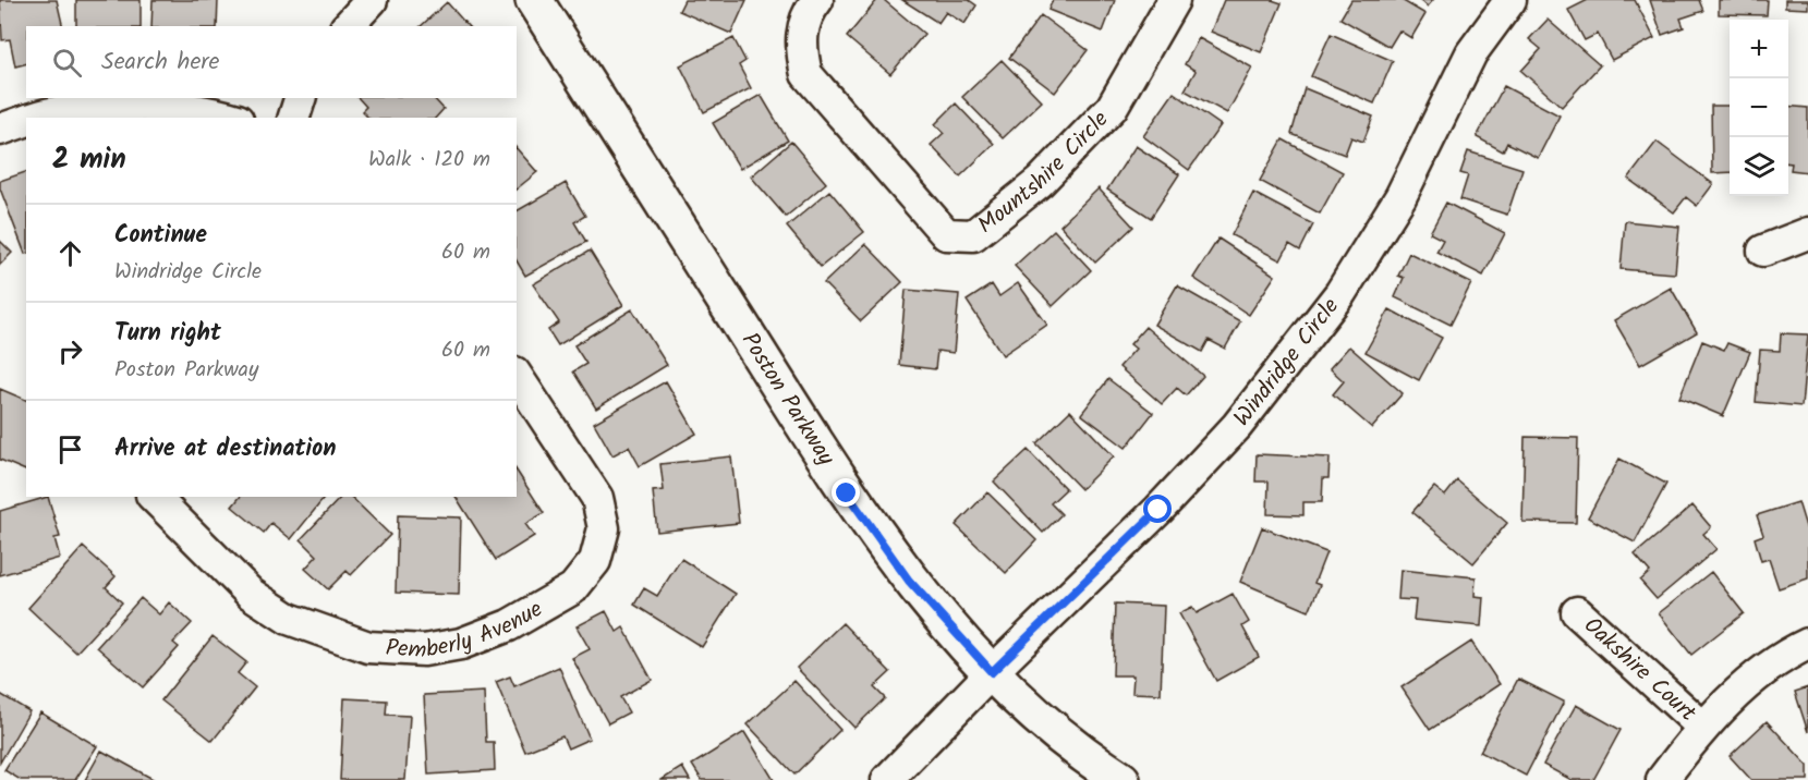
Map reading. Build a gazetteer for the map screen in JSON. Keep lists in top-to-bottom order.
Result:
{
  "streets": {
    "street": [
      "Mountshire Circle",
      "Windridge Circle",
      "Poston Parkway",
      "Pemberly Avenue",
      "Oakshire Court"
    ]
  },
  "crossings": [
    ["Windridge Circle", "Poston Parkway"]
  ],
  "page": {
    "map_buttons": ["+", "−"],
    "search": "Search here",
    "heading": ["2 min", "Walk · 120 m"],
    "list": [
      ["Continue", "Windridge Circle", "60 m"],
      ["Turn right", "Poston Parkway", "60 m"],
      "Arrive at destination"
    ]
  }
}
